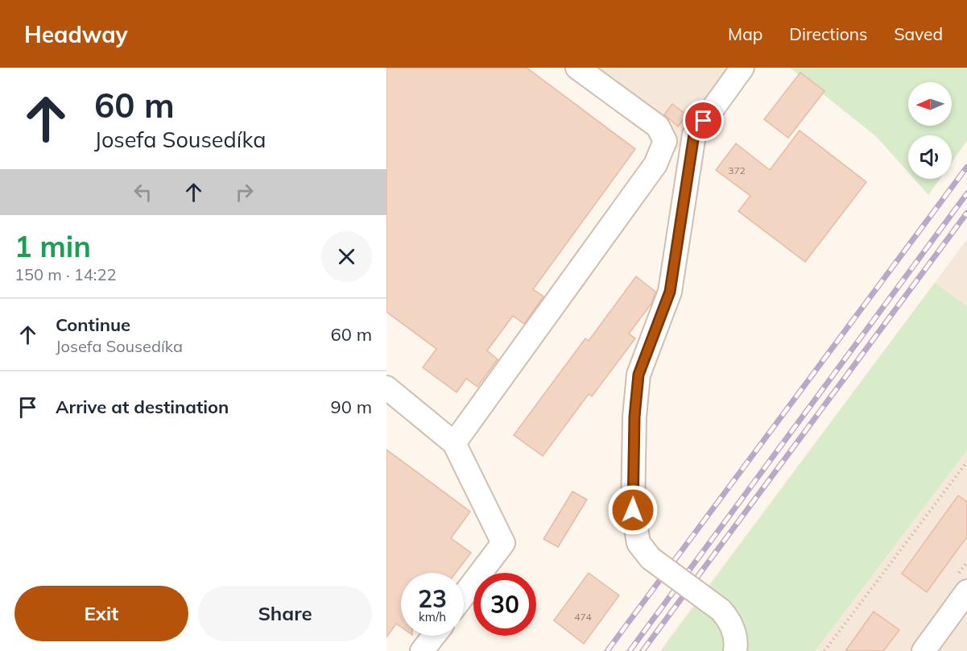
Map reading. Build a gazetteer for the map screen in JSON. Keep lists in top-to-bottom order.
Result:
{
  "house_numbers": ["372", "474"],
  "north": "left",
  "page": {
    "header": "Headway",
    "nav": ["Map", "Directions", "Saved"],
    "turn": ["60 m", "Josefa Sousedíka"],
    "heading": ["1 min", "150 m · 14:22"],
    "list": [
      {
        "name": "Continue",
        "note": "Josefa Sousedíka",
        "value": "60 m"
      },
      {
        "name": "Arrive at destination",
        "value": "90 m"
      }
    ],
    "speed": "23 km/h",
    "limit": "30",
    "buttons": ["Exit", "Share"]
  }
}
